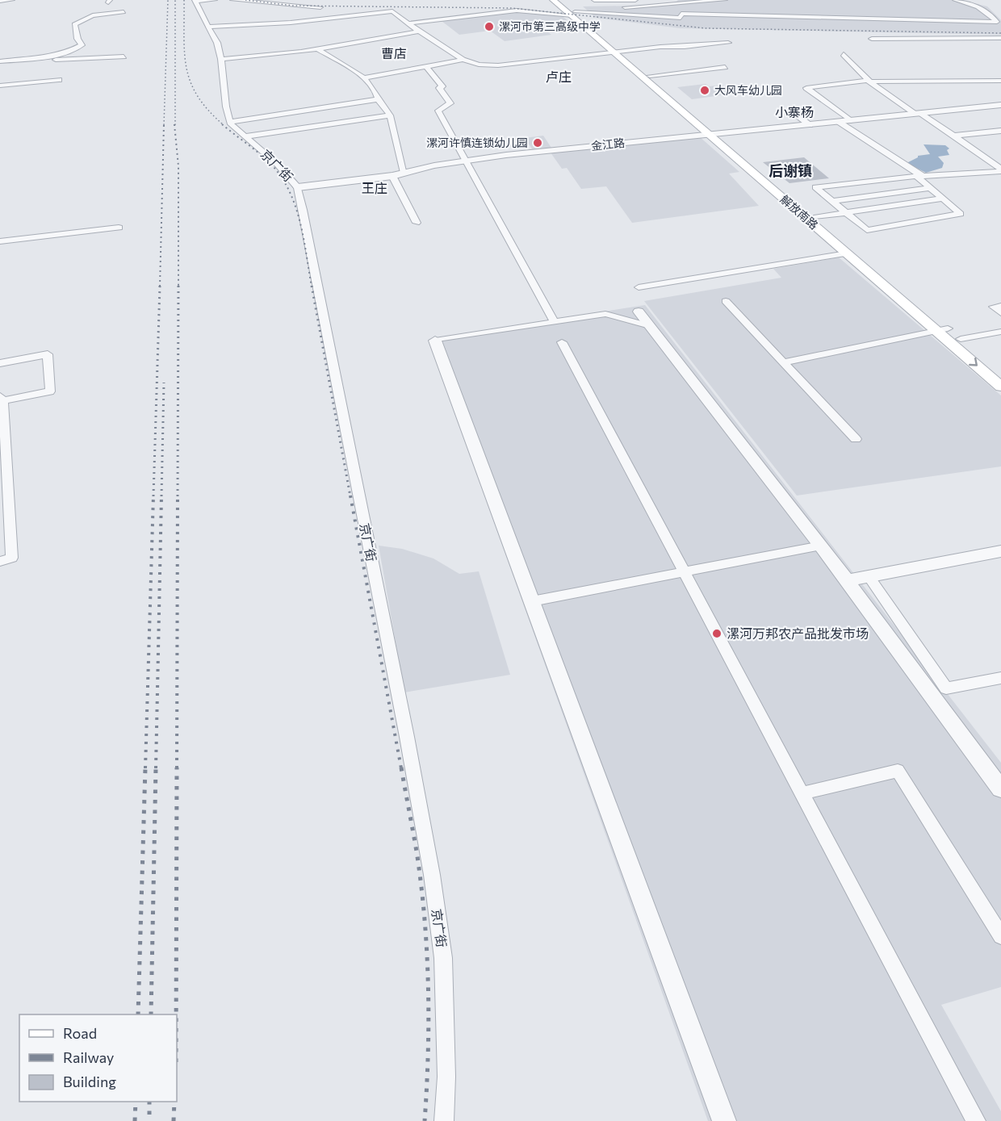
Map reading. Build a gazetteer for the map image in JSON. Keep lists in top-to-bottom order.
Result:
{
  "streets": {
    "main road": ["解放南路"],
    "street": ["金江路", "京广街"]
  },
  "crossings": [
    ["金江路", "京广街"],
    ["金江路", "解放南路"]
  ],
  "districts": [
    "曹店",
    "卢庄",
    "小寨杨",
    "后谢镇",
    "王庄"
  ],
  "places": [
    "漯河市第三高级中学",
    "大风车幼儿园",
    "漯河许慎连锁幼儿园",
    "漯河万邦农产品批发市场"
  ],
  "legend": ["Road", "Railway", "Building"]
}
